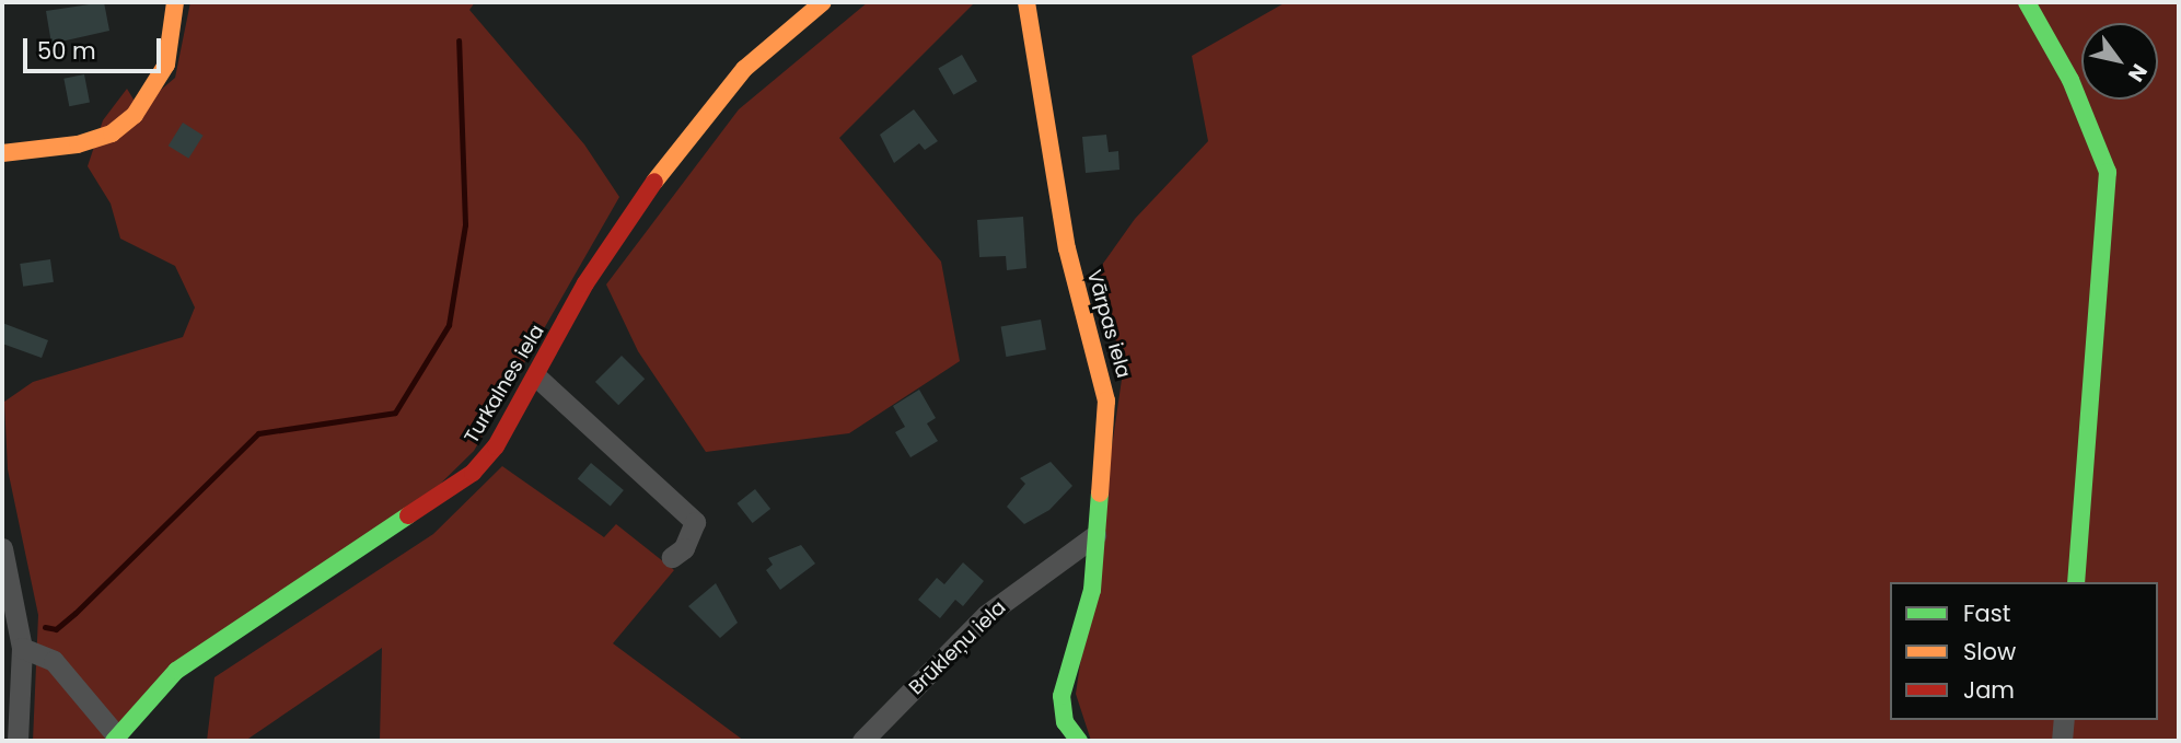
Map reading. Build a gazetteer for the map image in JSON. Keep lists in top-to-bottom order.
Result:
{
  "streets": {
    "street": ["Vārpas iela", "Turkalnes iela", "Brūkleņu iela"]
  },
  "crossings": [
    ["Vārpas iela", "Brūkleņu iela"]
  ],
  "legend": ["Fast", "Slow", "Jam"],
  "scale_bar": "50 m",
  "north": "bottom right"
}
